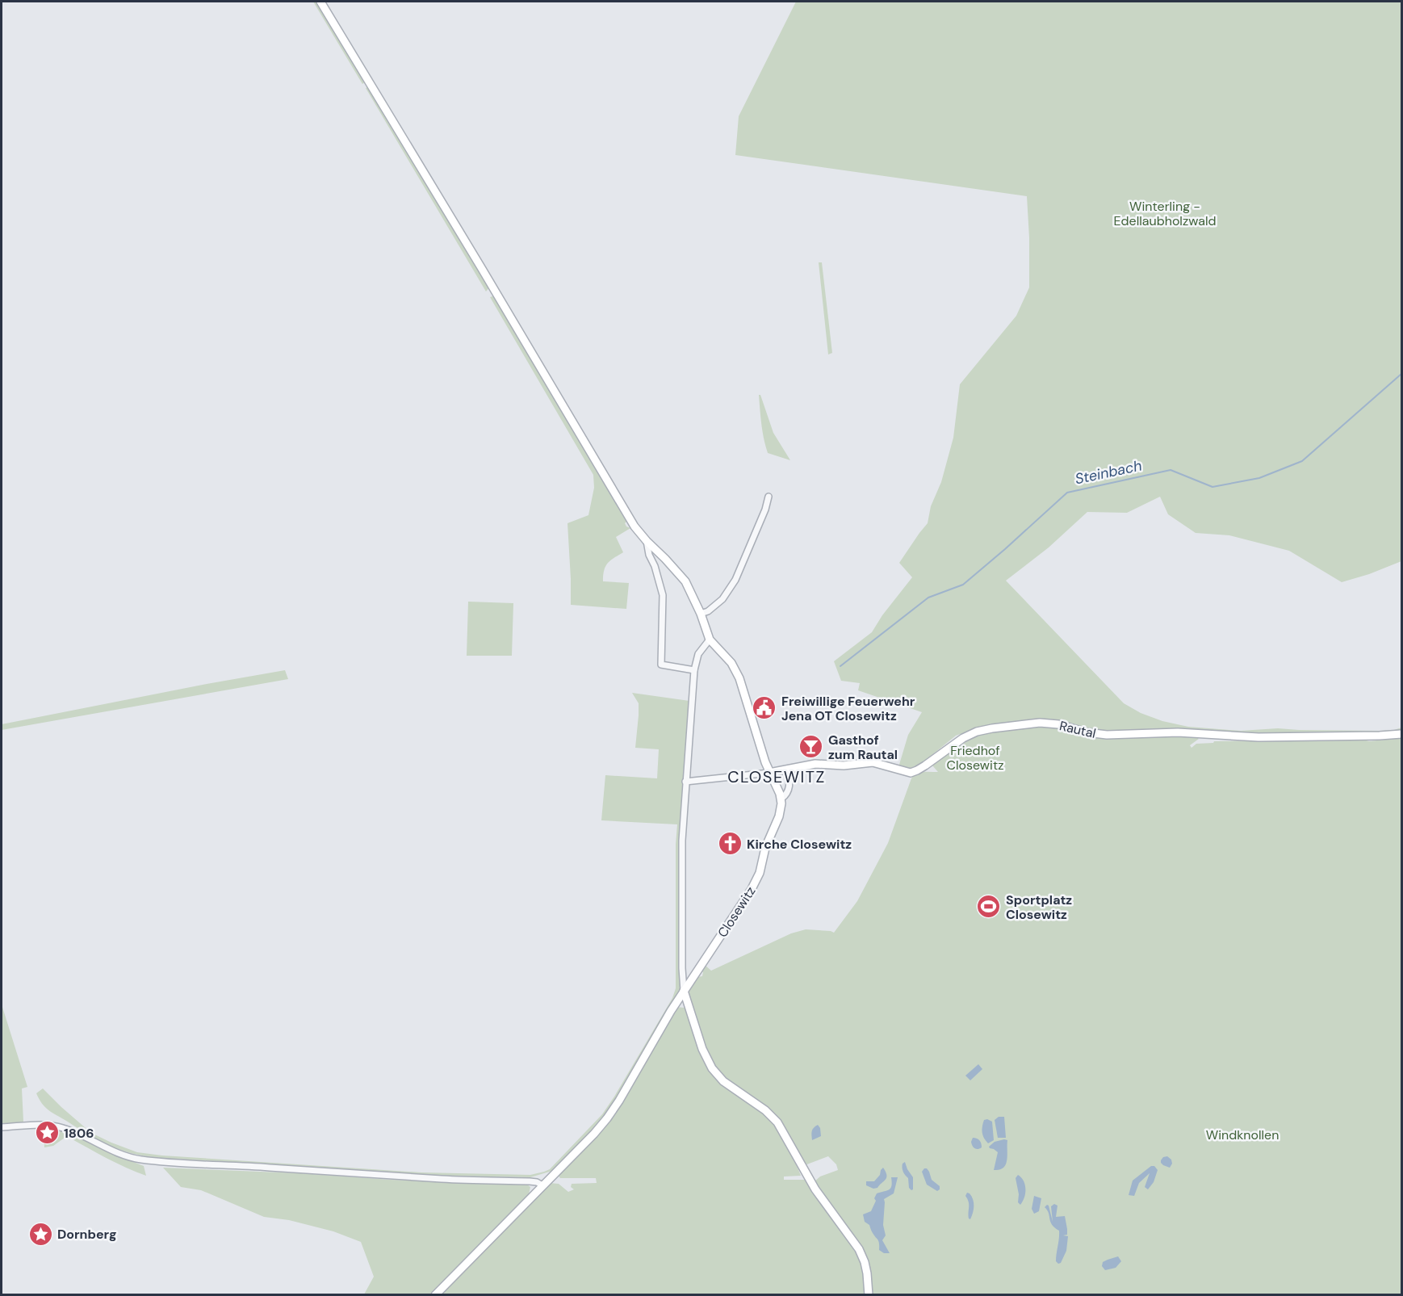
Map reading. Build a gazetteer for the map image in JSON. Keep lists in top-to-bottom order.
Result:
{
  "streets": {
    "street": ["Rautal", "Closewitz"]
  },
  "crossings": [
    ["Rautal", "Closewitz"]
  ],
  "districts": ["CLOSEWITZ"],
  "water": ["Steinbach"],
  "parks": ["Winterling - Edellaubholzwald", "Friedhof Closewitz", "Windknollen"],
  "places": {
    "public building": ["Freiwillige Feuerwehr Jena OT Closewitz"],
    "bar": ["Gasthof zum Rautal"],
    "church": ["Kirche Closewitz"],
    "sports": ["Sportplatz Closewitz"],
    "place": ["1806", "Dornberg"]
  }
}
